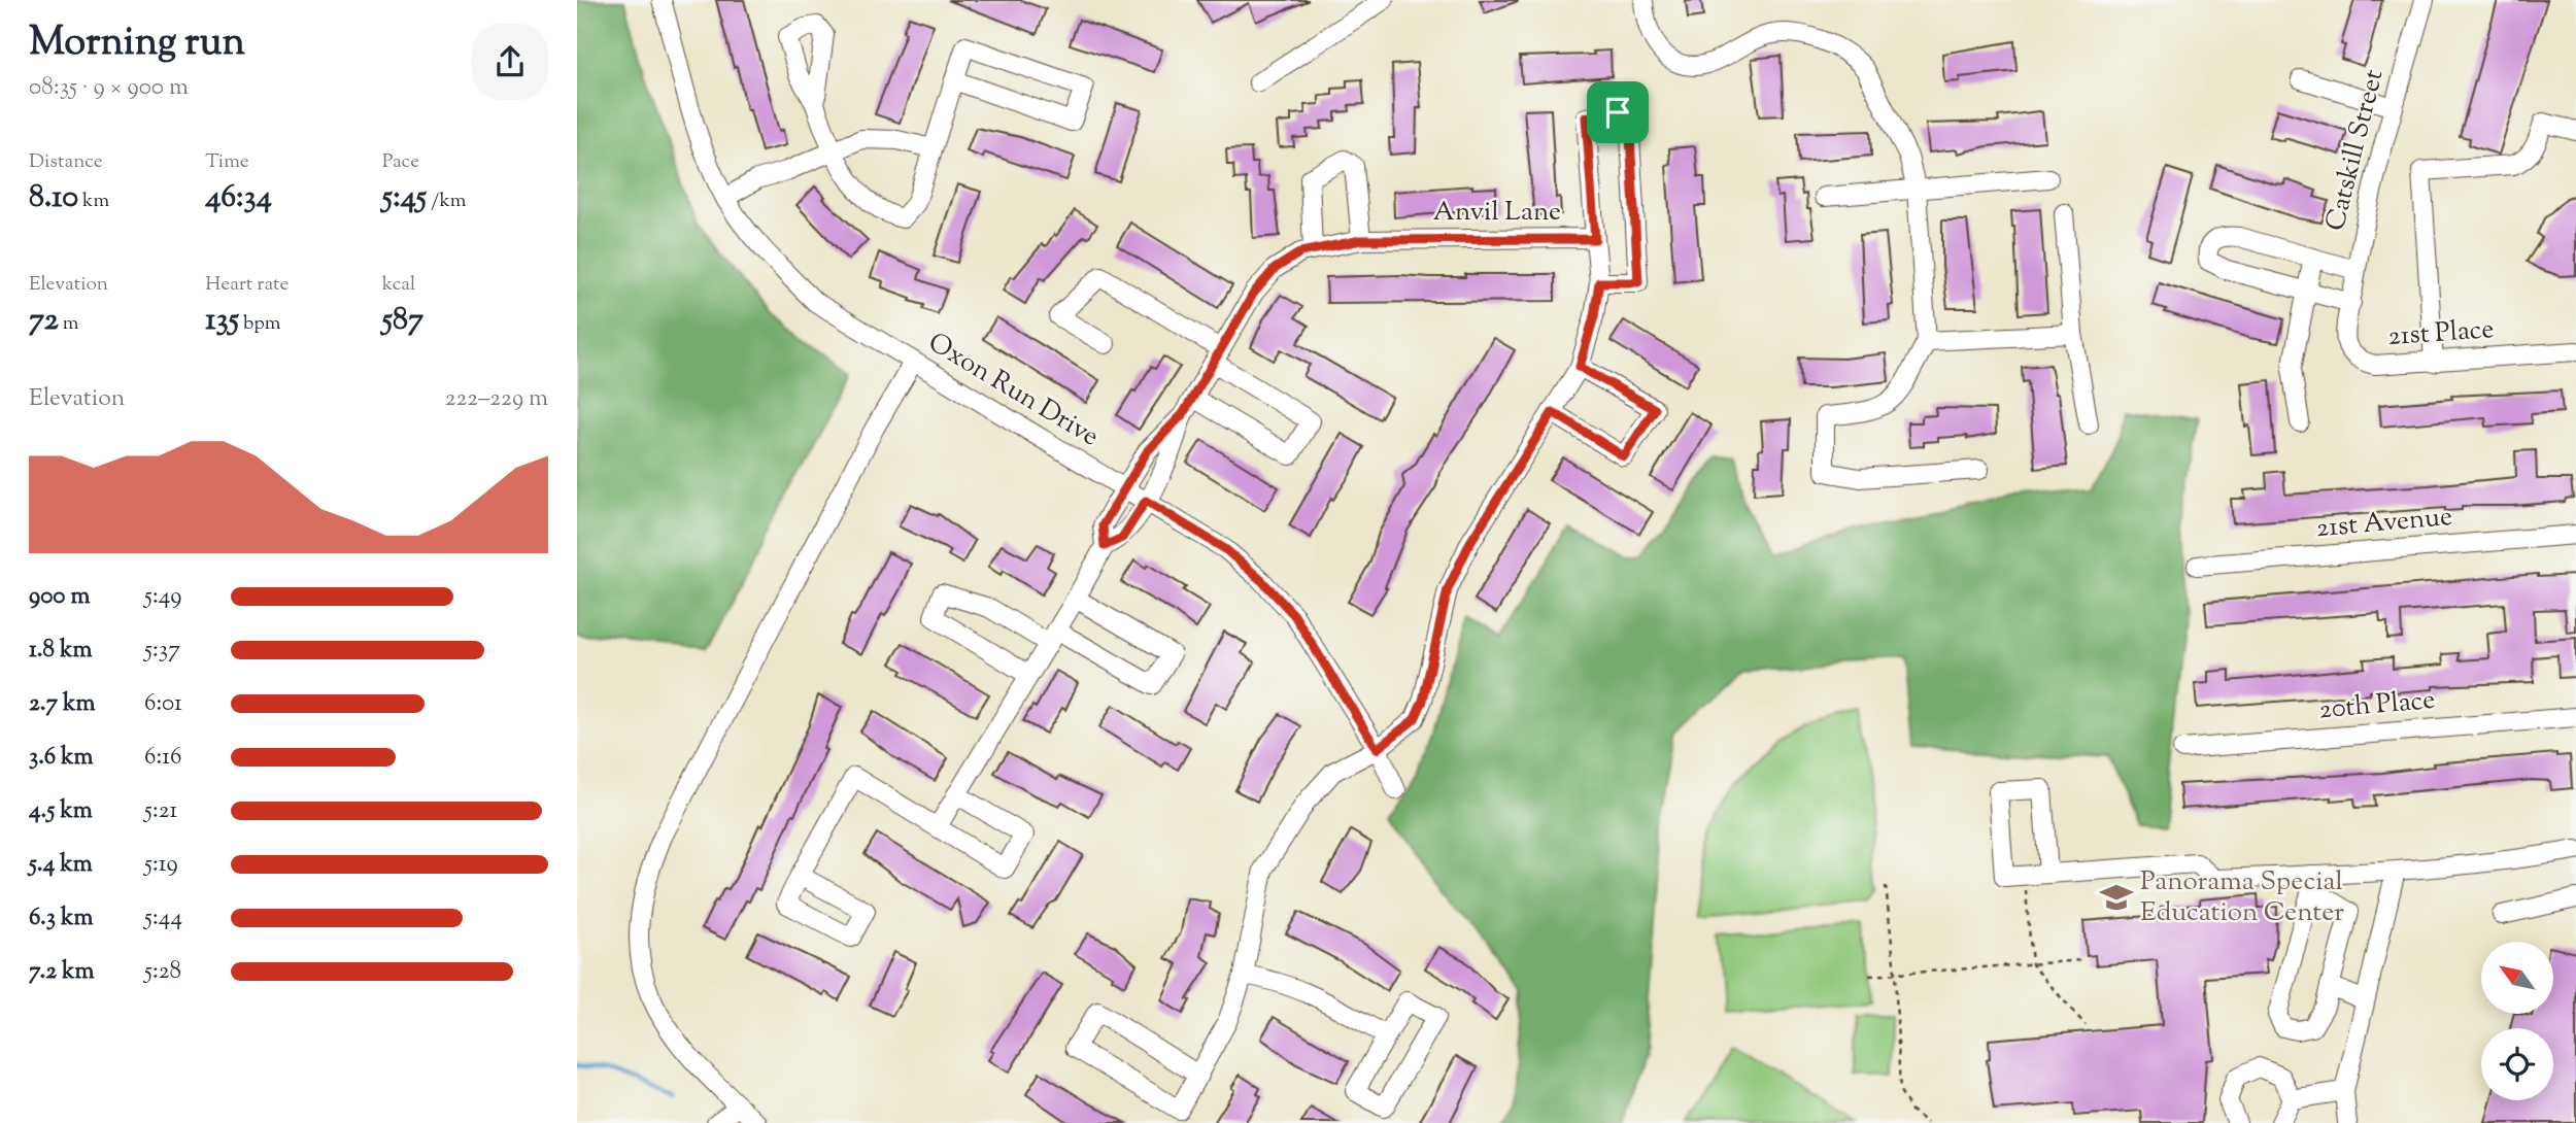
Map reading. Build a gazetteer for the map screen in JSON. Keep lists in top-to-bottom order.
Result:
{
  "streets": {
    "street": [
      "Catskill Street",
      "Anvil Lane",
      "21st Place",
      "Oxon Run Drive",
      "21st Avenue",
      "20th Place"
    ]
  },
  "crossings": [
    ["Catskill Street", "21st Place"],
    ["Anvil Lane", "Oxon Run Drive"]
  ],
  "places": {
    "school or university": ["Panorama Special Education Center"]
  },
  "north": "top left",
  "page": {
    "heading": ["Morning run", "08:35 · 9 × 900 m"],
    "stats": [
      ["Distance", "8.10 km"],
      ["Time", "46:34"],
      ["Pace", "5:45 /km"],
      ["Elevation", "72 m"],
      ["Heart rate", "135 bpm"],
      ["kcal", "587"]
    ],
    "chart": ["Elevation", "222–229 m"],
    "list": [
      {
        "name": "900 m",
        "note": "5:49"
      },
      {
        "name": "1.8 km",
        "note": "5:37"
      },
      {
        "name": "2.7 km",
        "note": "6:01"
      },
      {
        "name": "3.6 km",
        "note": "6:16"
      },
      {
        "name": "4.5 km",
        "note": "5:21"
      },
      {
        "name": "5.4 km",
        "note": "5:19"
      },
      {
        "name": "6.3 km",
        "note": "5:44"
      },
      {
        "name": "7.2 km",
        "note": "5:28"
      }
    ]
  }
}
